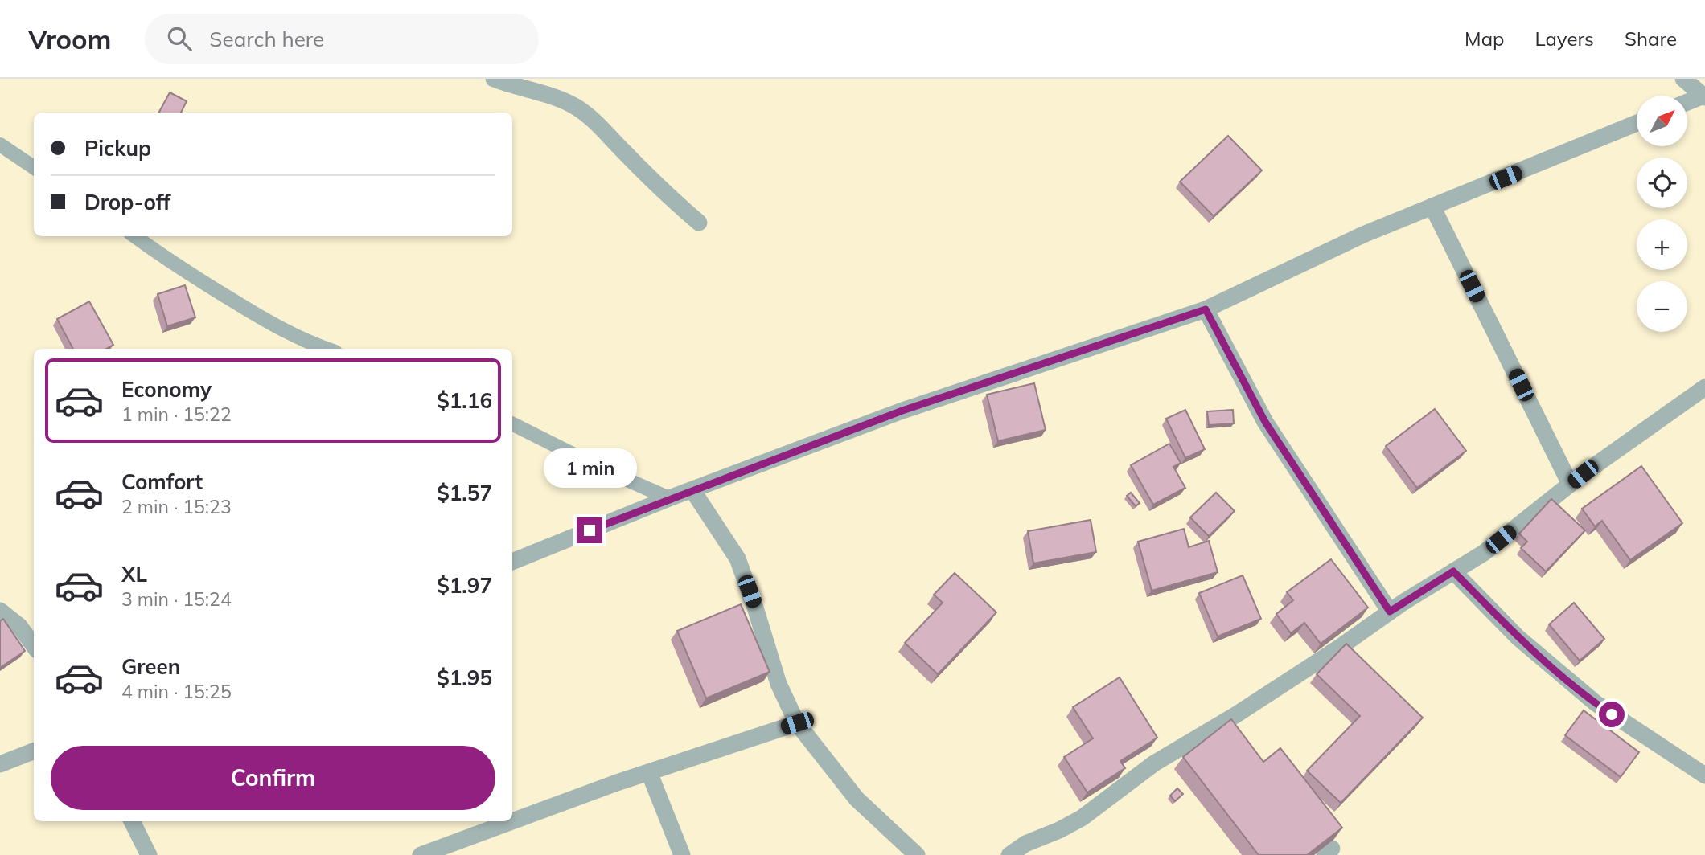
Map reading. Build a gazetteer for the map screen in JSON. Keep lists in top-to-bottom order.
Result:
{
  "north": "top right",
  "page": {
    "header": "Vroom",
    "search": "Search here",
    "nav": ["Map", "Layers", "Share"],
    "map_buttons": ["+", "−"],
    "banner": ["Pickup", "Drop-off"],
    "list": [
      {
        "name": "Economy",
        "note": "1 min · 15:22",
        "value": "$1.16"
      },
      {
        "name": "Comfort",
        "note": "2 min · 15:23",
        "value": "$1.57"
      },
      {
        "name": "XL",
        "note": "3 min · 15:24",
        "value": "$1.97"
      },
      {
        "name": "Green",
        "note": "4 min · 15:25",
        "value": "$1.95"
      }
    ],
    "bubble": "1 min",
    "buttons": "Confirm"
  }
}
